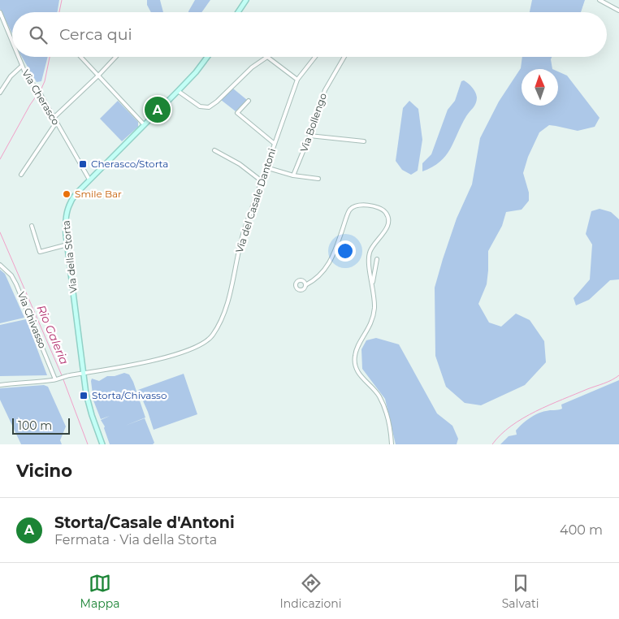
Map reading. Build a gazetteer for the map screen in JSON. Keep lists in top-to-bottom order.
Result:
{
  "streets": {
    "main road": ["Via della Storta"],
    "street": [
      "Via Cherasco",
      "Via Bollengo",
      "Via del Casale Dantoni",
      "Via Chivasso"
    ]
  },
  "crossings": [
    ["Via Cherasco", "Via della Storta"],
    ["Via del Casale Dantoni", "Via della Storta"]
  ],
  "water": ["Rio Galeria"],
  "places": {
    "transit": ["Cherasco/Storta", "Storta/Chivasso"],
    "other": ["Smile Bar"]
  },
  "scale_bar": "100 m",
  "north": "top",
  "page": {
    "search": "Cerca qui",
    "pins": "A",
    "scale": "100 m",
    "heading": "Vicino",
    "list": [
      {
        "mark": "A",
        "name": "Storta/Casale d'Antoni",
        "note": "Fermata · Via della Storta",
        "value": "400 m"
      }
    ],
    "nav": ["Mappa", "Indicazioni", "Salvati"]
  }
}
